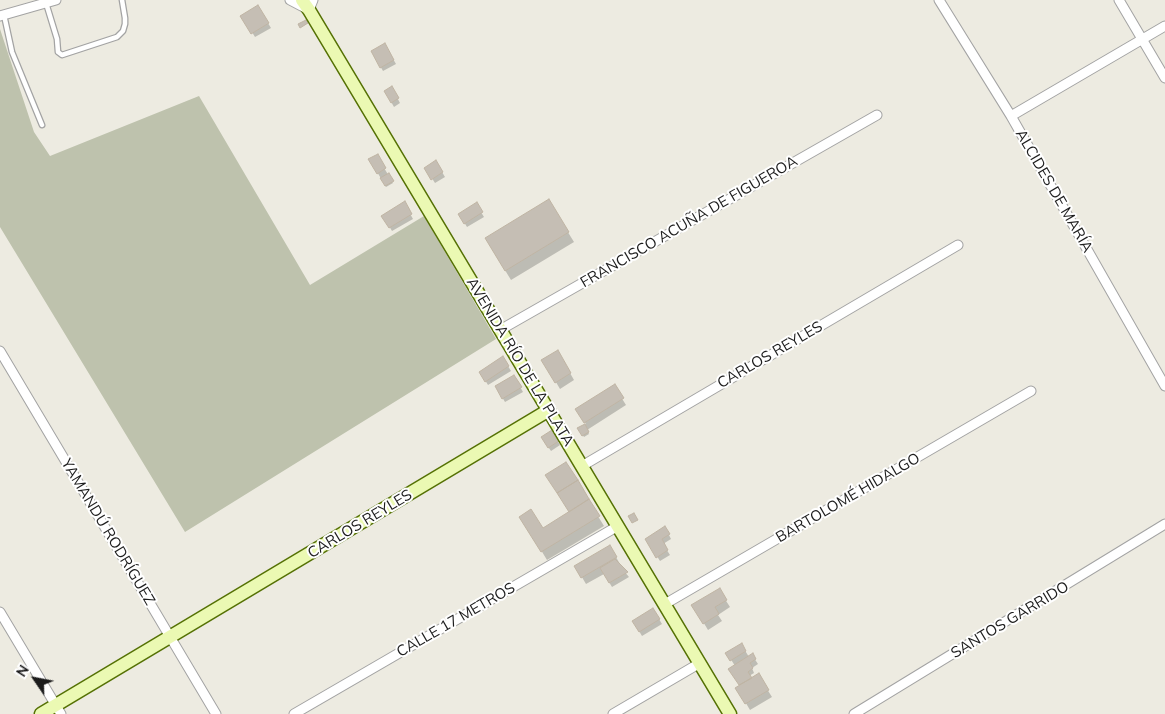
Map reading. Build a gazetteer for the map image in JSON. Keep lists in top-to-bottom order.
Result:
{
  "streets": {
    "street": [
      "ALCIDES DE MARÍA",
      "FRANCISCO ACUÑA DE FIGUEROA",
      "CARLOS REYLES",
      "AVENIDA RÍO DE LA PLATA",
      "BARTOLOMÉ HIDALGO",
      "YAMANDÚ RODRÍGUEZ",
      "CALLE 17 METROS",
      "SANTOS GARRIDO"
    ]
  },
  "crossings": [
    ["FRANCISCO ACUÑA DE FIGUEROA", "AVENIDA RÍO DE LA PLATA"],
    ["CARLOS REYLES", "AVENIDA RÍO DE LA PLATA"],
    ["CARLOS REYLES", "YAMANDÚ RODRÍGUEZ"],
    ["AVENIDA RÍO DE LA PLATA", "BARTOLOMÉ HIDALGO"],
    ["AVENIDA RÍO DE LA PLATA", "CALLE 17 METROS"]
  ],
  "north": "top left"
}
